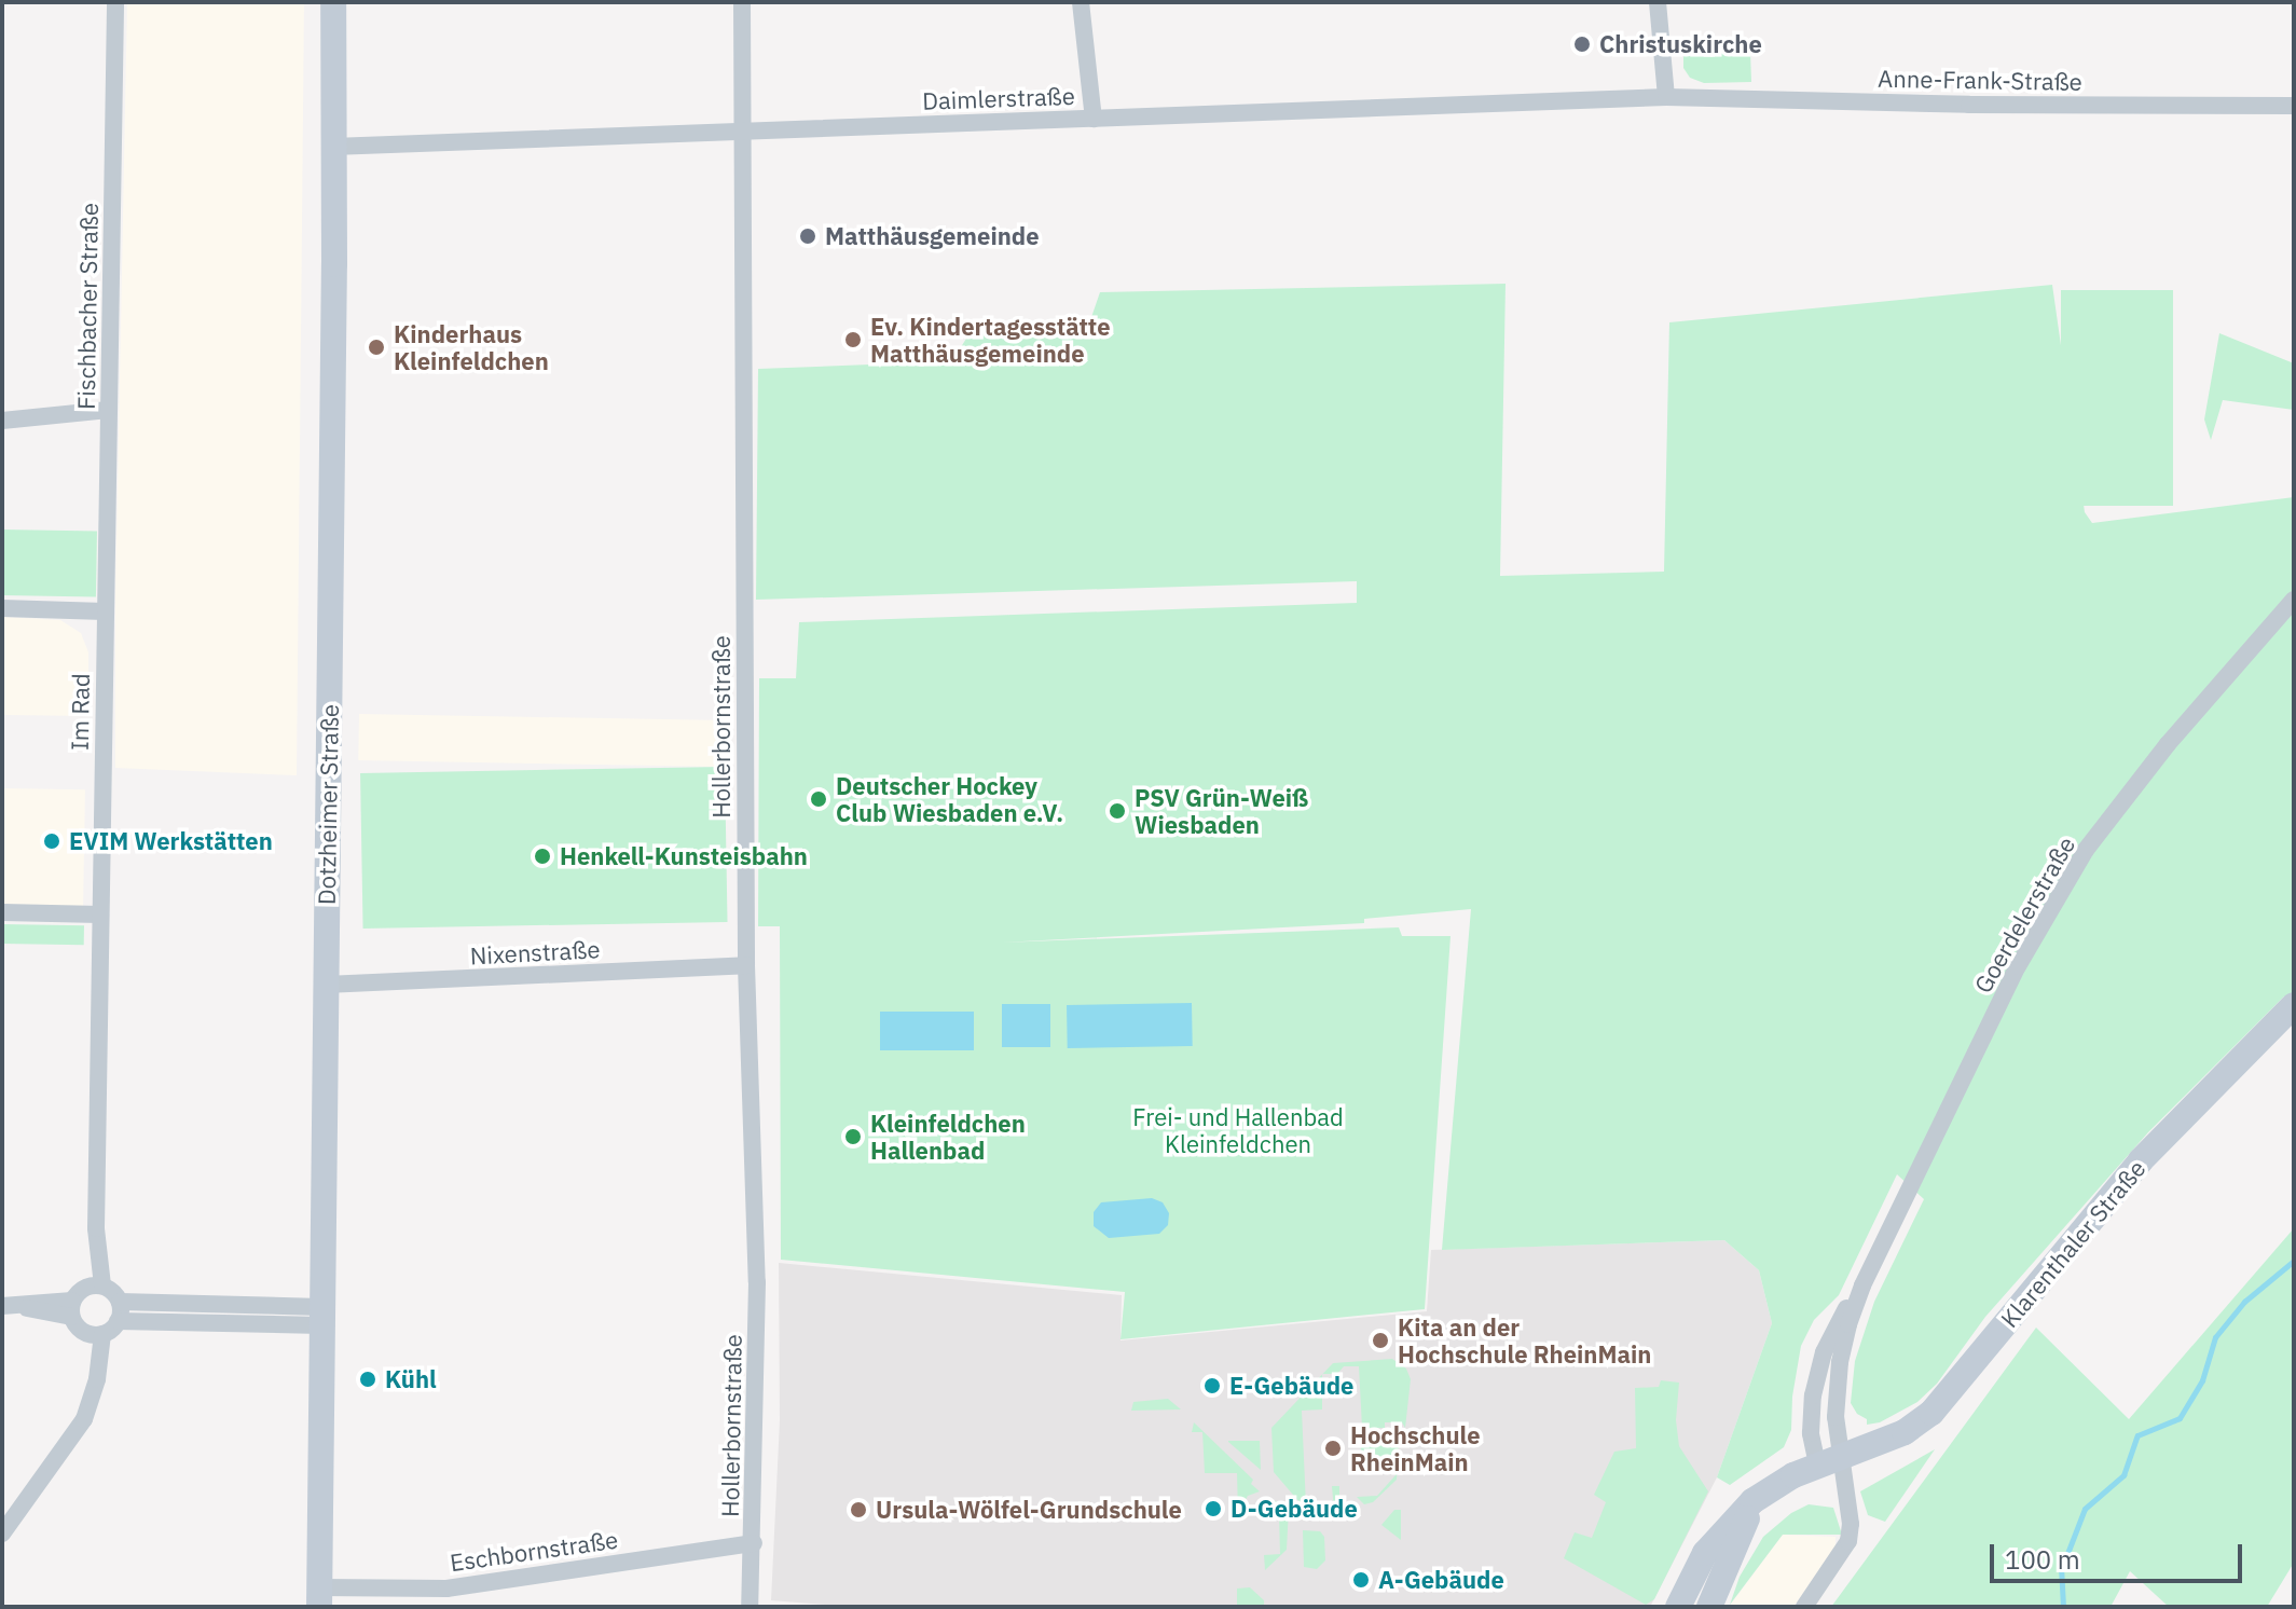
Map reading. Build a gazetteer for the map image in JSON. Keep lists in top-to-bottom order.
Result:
{
  "streets": {
    "main road": ["Dotzheimer Straße", "Klarenthaler Straße"],
    "street": [
      "Anne-Frank-Straße",
      "Daimlerstraße",
      "Fischbacher Straße",
      "Im Rad",
      "Hollerbornstraße",
      "Goerdelerstraße",
      "Nixenstraße",
      "Eschbornstraße"
    ]
  },
  "crossings": [
    ["Anne-Frank-Straße", "Daimlerstraße"],
    ["Daimlerstraße", "Hollerbornstraße"],
    ["Daimlerstraße", "Dotzheimer Straße"],
    ["Fischbacher Straße", "Im Rad"],
    ["Hollerbornstraße", "Nixenstraße"],
    ["Hollerbornstraße", "Eschbornstraße"],
    ["Dotzheimer Straße", "Nixenstraße"],
    ["Dotzheimer Straße", "Eschbornstraße"],
    ["Goerdelerstraße", "Klarenthaler Straße"]
  ],
  "parks": ["Frei- und Hallenbad Kleinfeldchen"],
  "places": [
    "Christuskirche",
    "Matthäusgemeinde",
    "Ev. Kindertagesstätte Matthäusgemeinde",
    "Kinderhaus Kleinfeldchen",
    "Deutscher Hockey Club Wiesbaden e.V.",
    "PSV Grün-Weiß Wiesbaden",
    "EVIM Werkstätten",
    "Henkell-Kunsteisbahn",
    "Kleinfeldchen Hallenbad",
    "Kita an der Hochschule RheinMain",
    "Kühl",
    "E-Gebäude",
    "Hochschule RheinMain",
    "D-Gebäude",
    "Ursula-Wölfel-Grundschule",
    "A-Gebäude"
  ],
  "scale_bar": "100 m"
}
